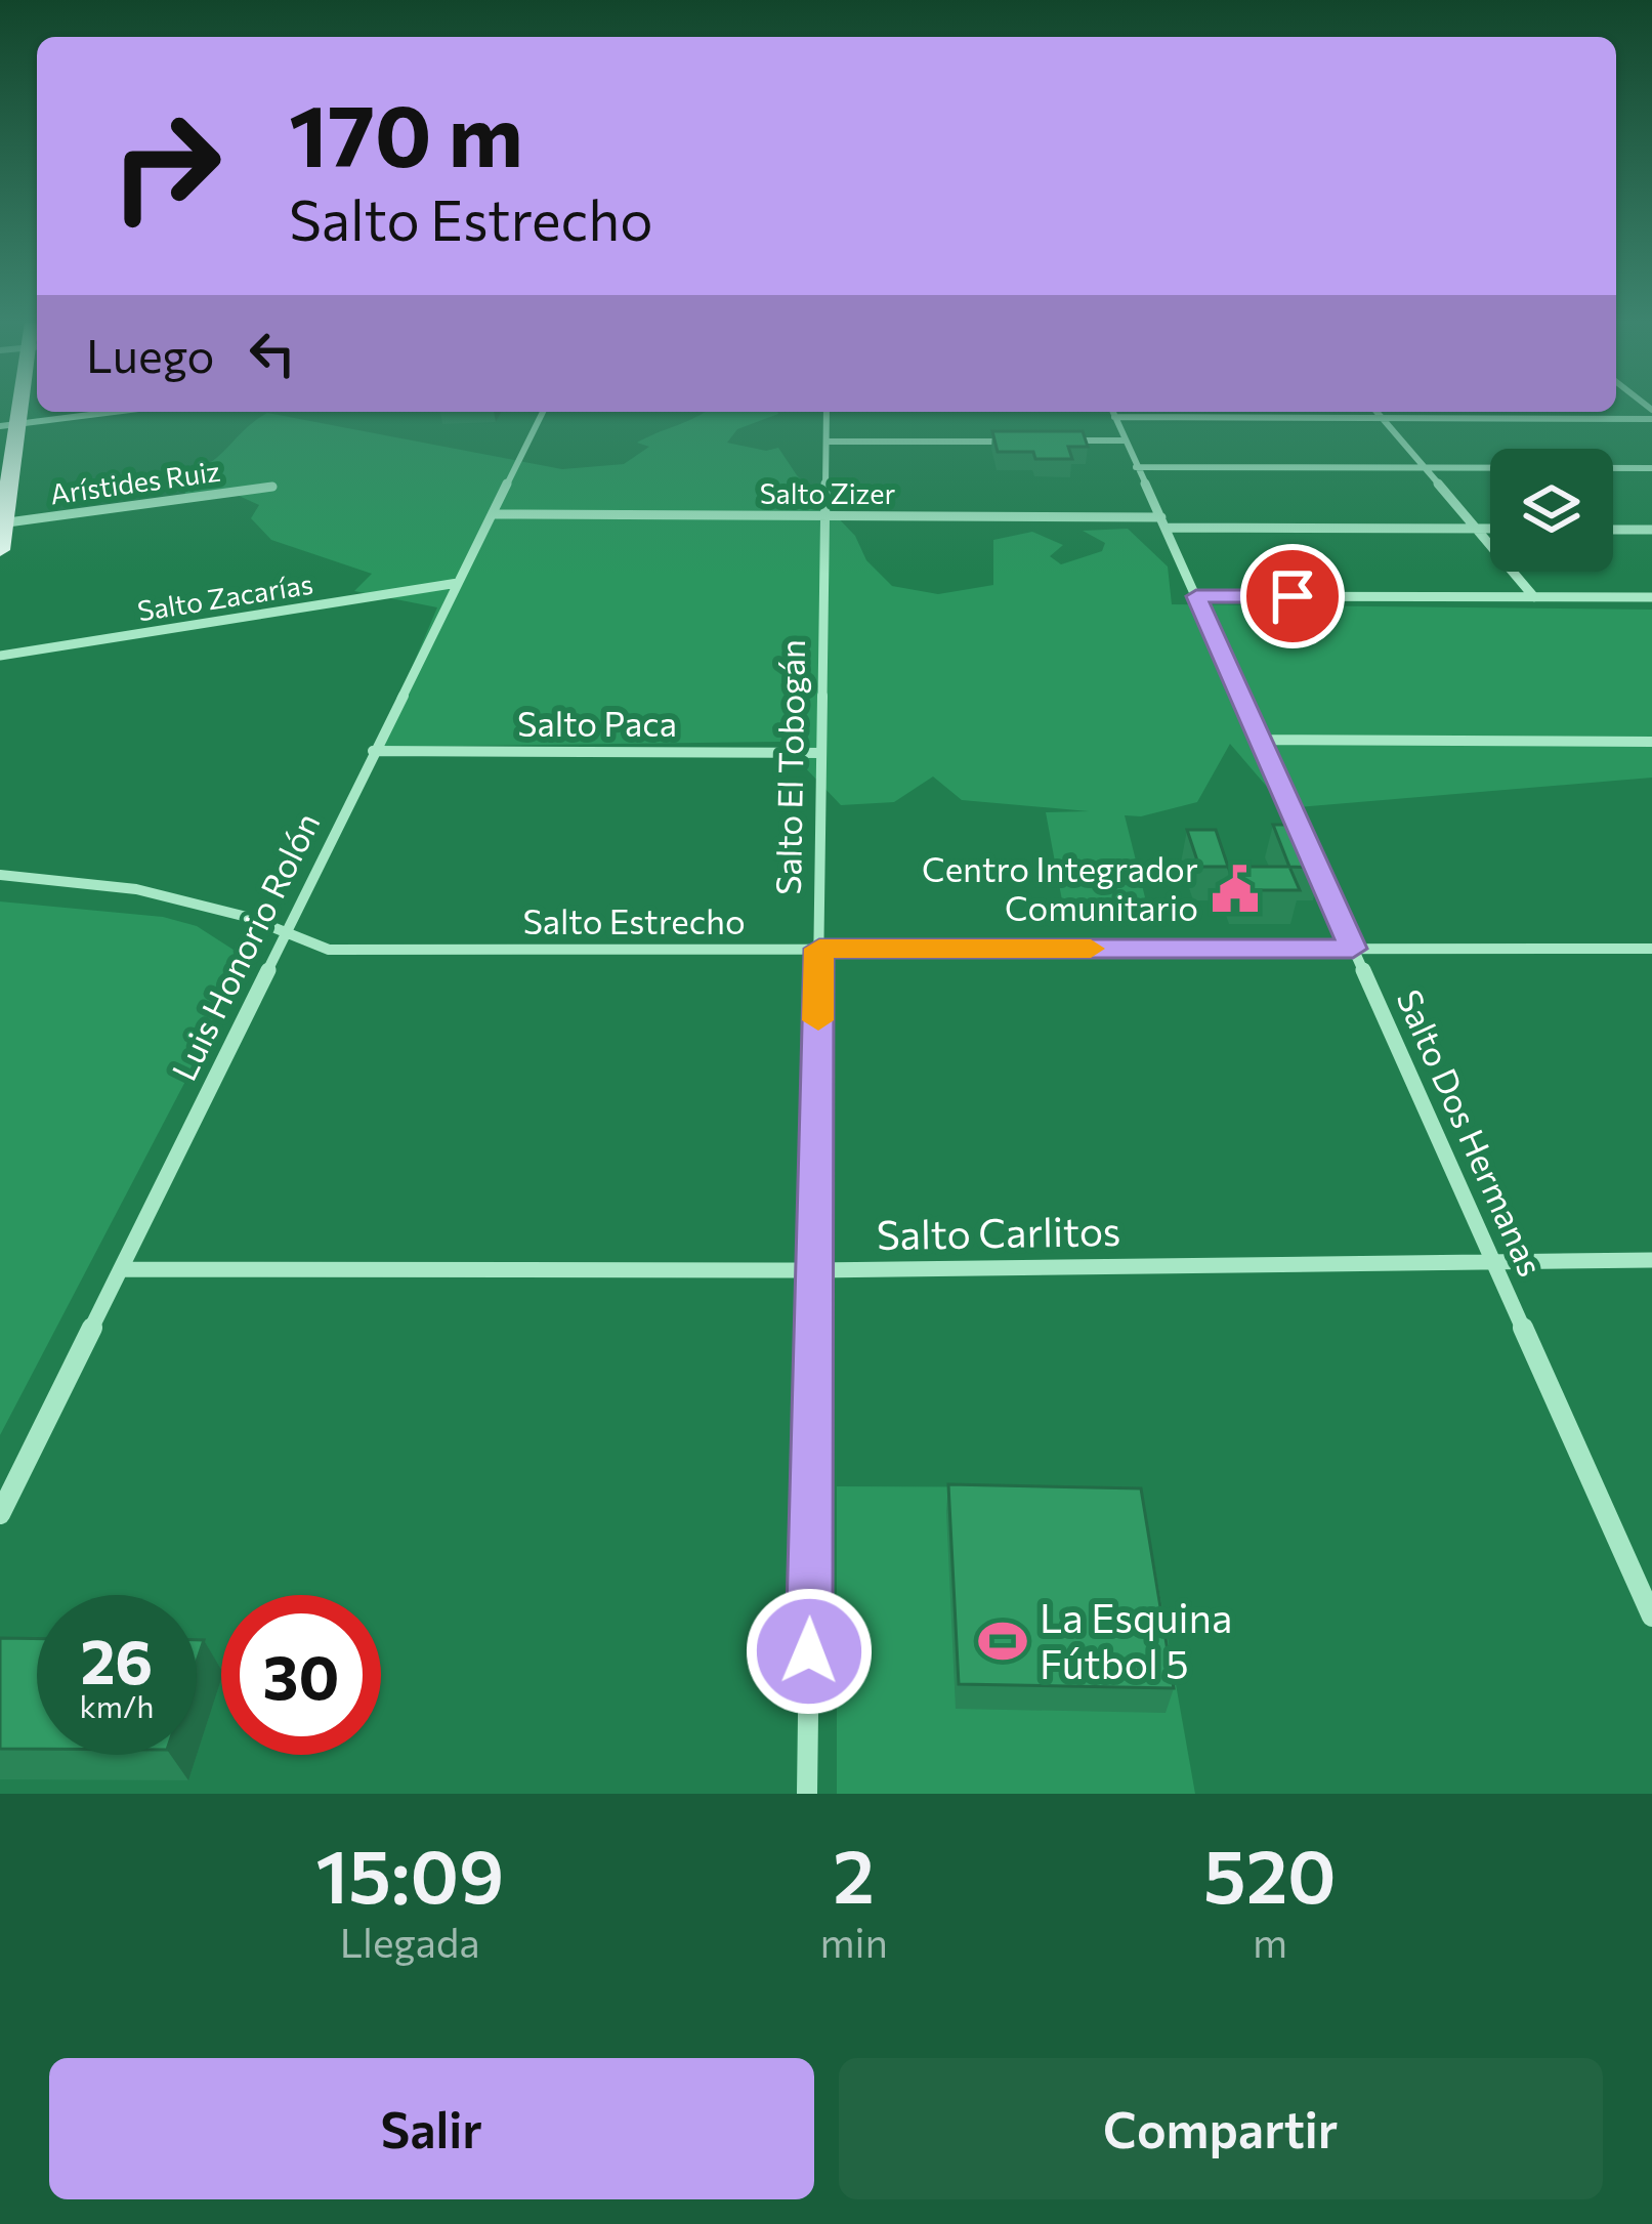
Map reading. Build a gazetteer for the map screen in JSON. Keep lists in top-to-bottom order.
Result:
{
  "streets": {
    "street": [
      "Arístides Ruiz",
      "Salto Zizer",
      "Salto Zacarías",
      "Salto Paca",
      "Salto El Tobogán",
      "Salto Estrecho",
      "Luis Honorio Rolón",
      "Salto Dos Hermanas",
      "Salto Carlitos"
    ]
  },
  "crossings": [
    ["Salto Zizer", "Salto El Tobogán"],
    ["Salto Zizer", "Luis Honorio Rolón"],
    ["Salto Zizer", "Salto Dos Hermanas"],
    ["Salto Zacarías", "Luis Honorio Rolón"],
    ["Salto Paca", "Salto El Tobogán"],
    ["Salto Paca", "Luis Honorio Rolón"],
    ["Salto El Tobogán", "Salto Estrecho"],
    ["Salto El Tobogán", "Salto Carlitos"],
    ["Salto Estrecho", "Luis Honorio Rolón"],
    ["Salto Estrecho", "Salto Dos Hermanas"],
    ["Luis Honorio Rolón", "Salto Carlitos"],
    ["Salto Dos Hermanas", "Salto Carlitos"]
  ],
  "places": {
    "public building": ["Centro Integrador Comunitario"],
    "sports": ["La Esquina Fútbol 5"]
  },
  "page": {
    "turn": ["170 m", "Salto Estrecho"],
    "then": "Luego",
    "speed": "26 km/h",
    "limit": "30",
    "eta": [
      "15:09",
      "Llegada",
      "2",
      "min",
      "520",
      "m"
    ],
    "buttons": ["Salir", "Compartir"]
  }
}
